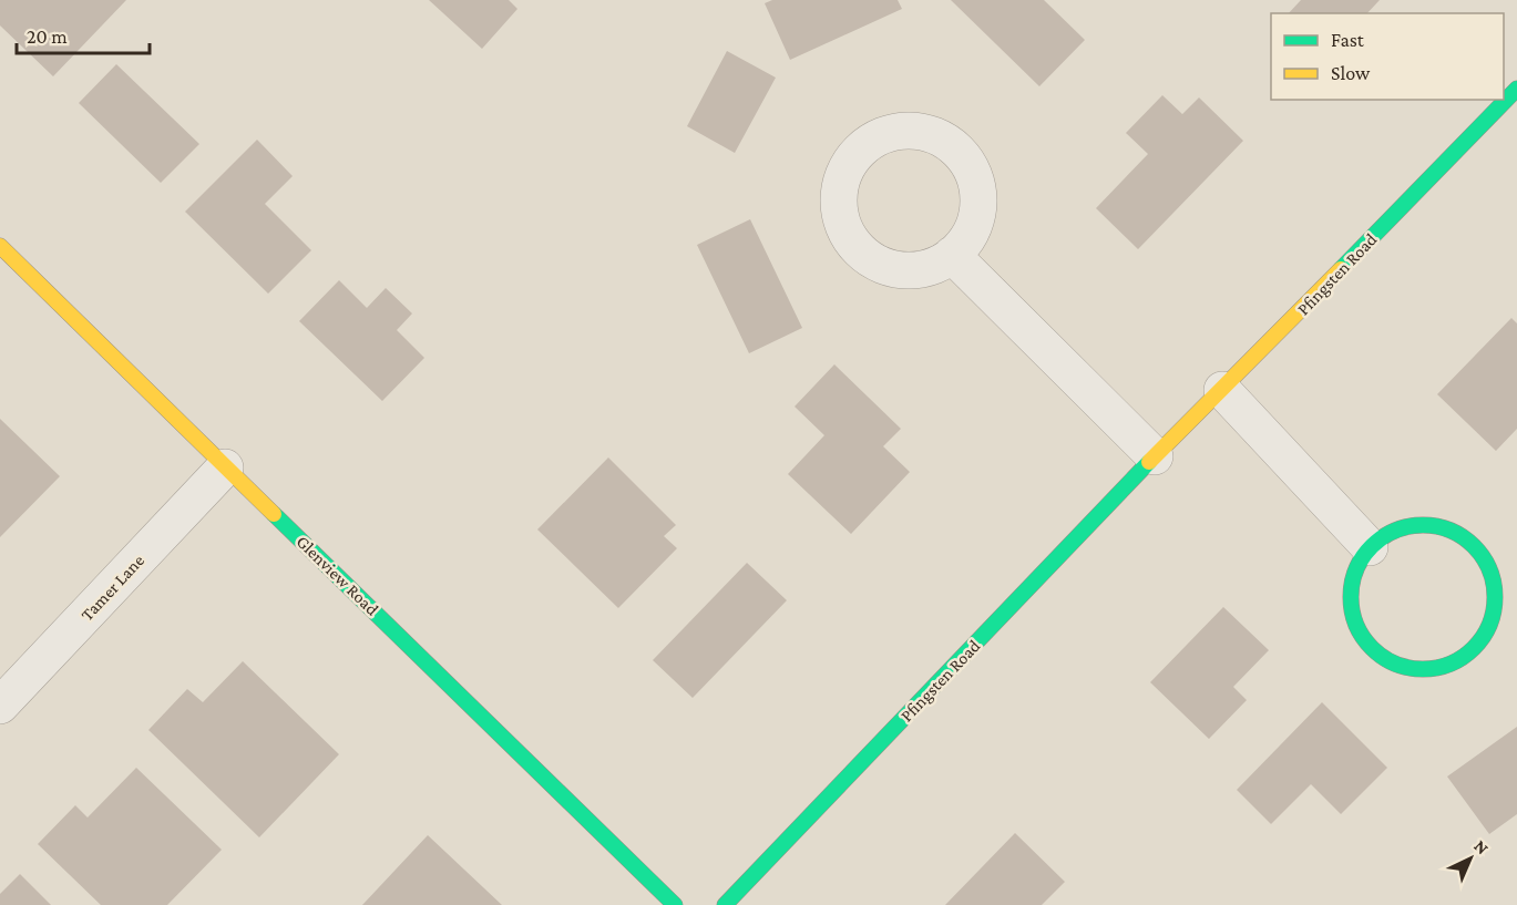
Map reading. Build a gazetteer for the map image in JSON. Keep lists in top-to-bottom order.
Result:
{
  "streets": {
    "street": ["Pfingsten Road", "Glenview Road", "Tamer Lane"]
  },
  "crossings": [
    ["Glenview Road", "Tamer Lane"]
  ],
  "legend": ["Fast", "Slow"],
  "scale_bar": "20 m",
  "north": "top right"
}
